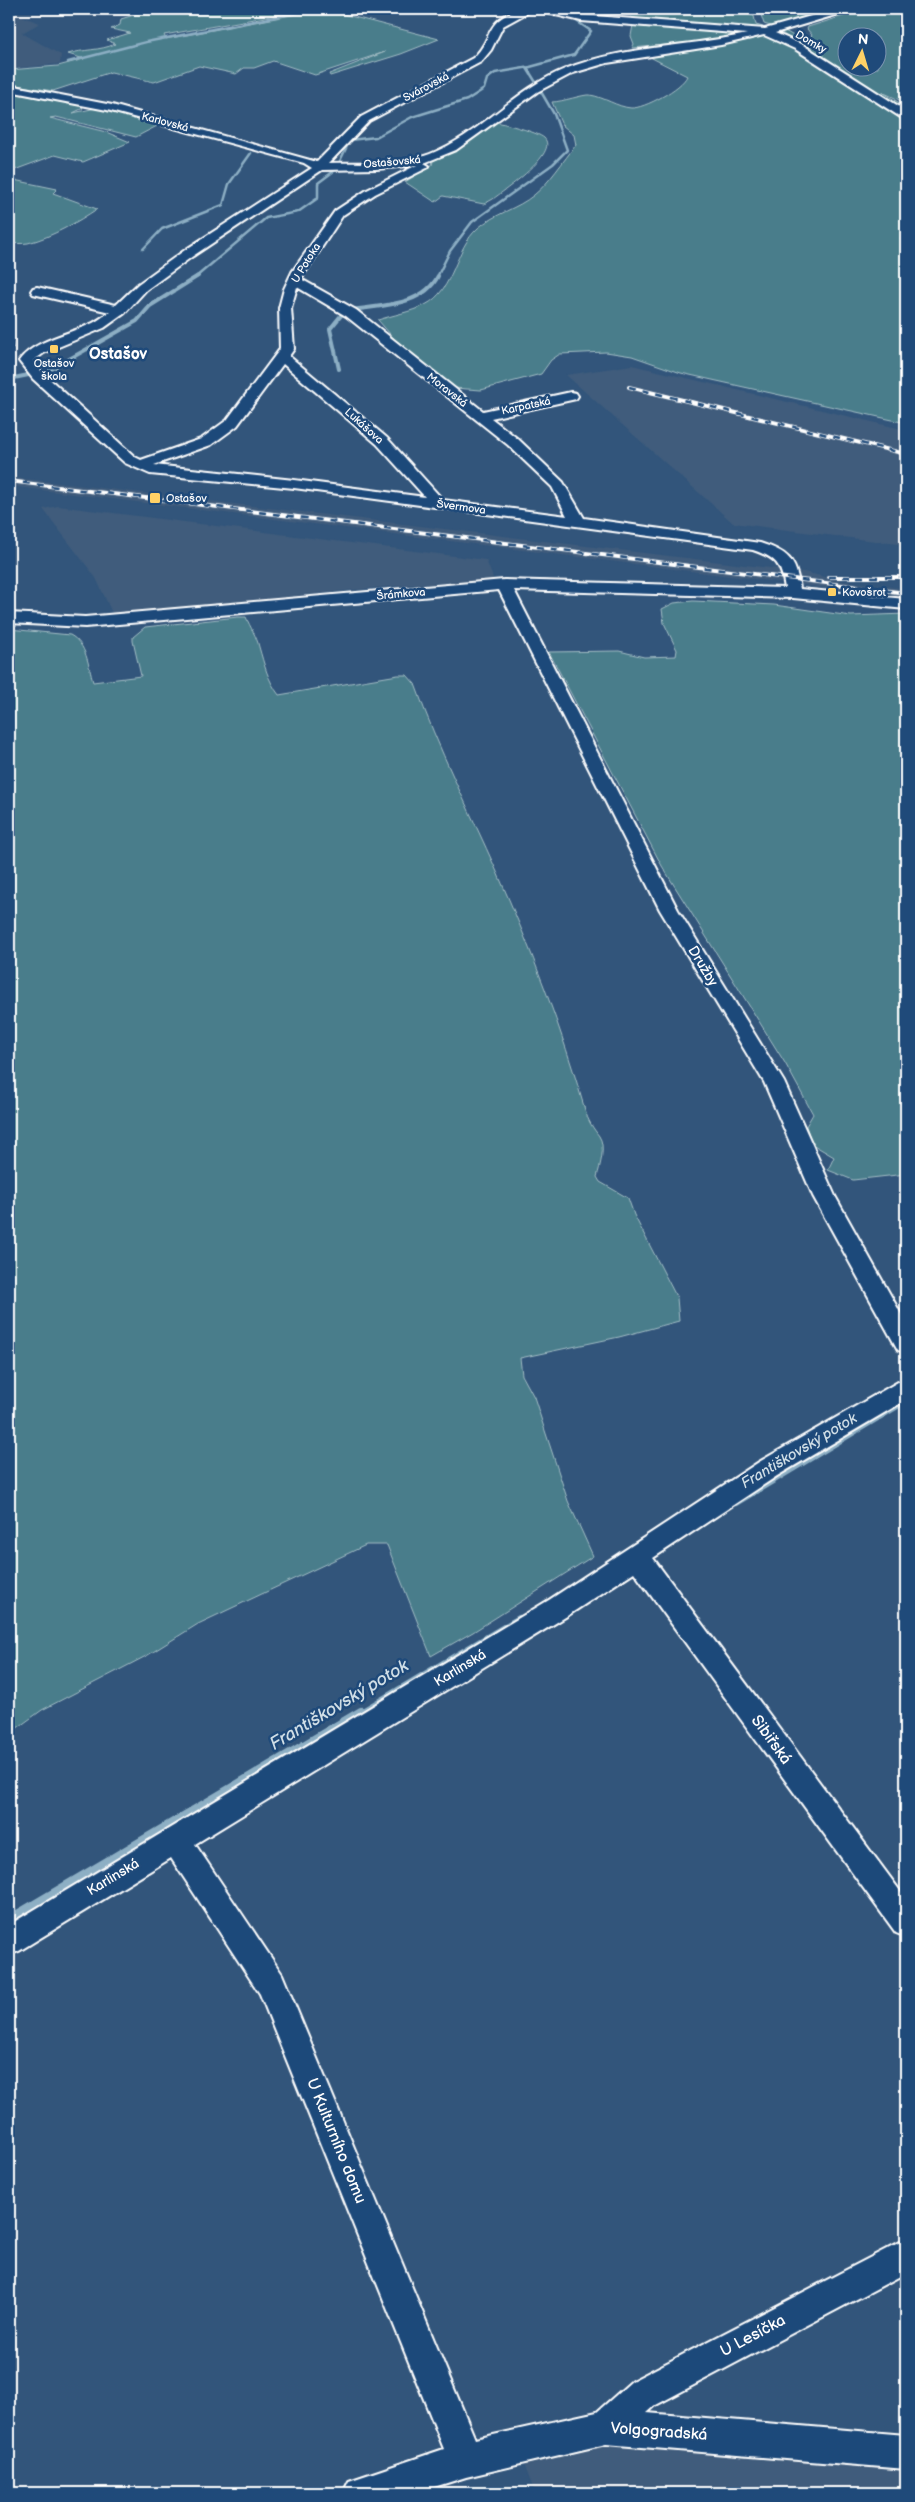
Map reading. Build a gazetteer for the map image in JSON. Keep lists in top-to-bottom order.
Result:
{
  "streets": {
    "street": [
      "Domky",
      "Svárovská",
      "Karlovská",
      "Ostašovská",
      "U Potoka",
      "Moravská",
      "Karpatská",
      "Lukášova",
      "Švermova",
      "Šrámkova",
      "Družby",
      "Karlinská",
      "Sibiřská",
      "U Kulturního domu",
      "U Lesíčka",
      "Volgogradská"
    ]
  },
  "crossings": [
    ["Domky", "Ostašovská"],
    ["Svárovská", "Karlovská"],
    ["Svárovská", "Ostašovská"],
    ["Karlovská", "Ostašovská"],
    ["Ostašovská", "U Potoka"],
    ["U Potoka", "Moravská"],
    ["U Potoka", "Lukášova"],
    ["U Potoka", "Švermova"],
    ["Moravská", "Karpatská"],
    ["Moravská", "Švermova"],
    ["Lukášova", "Švermova"],
    ["Švermova", "Šrámkova"],
    ["Šrámkova", "Družby"],
    ["Karlinská", "Sibiřská"],
    ["Karlinská", "U Kulturního domu"],
    ["U Kulturního domu", "Volgogradská"],
    ["U Lesíčka", "Volgogradská"]
  ],
  "districts": ["Ostašov"],
  "water": ["Františkovský potok"],
  "places": {
    "transit": ["Ostašov škola", "Ostašov", "Kovošrot"]
  },
  "north": "top"
}
